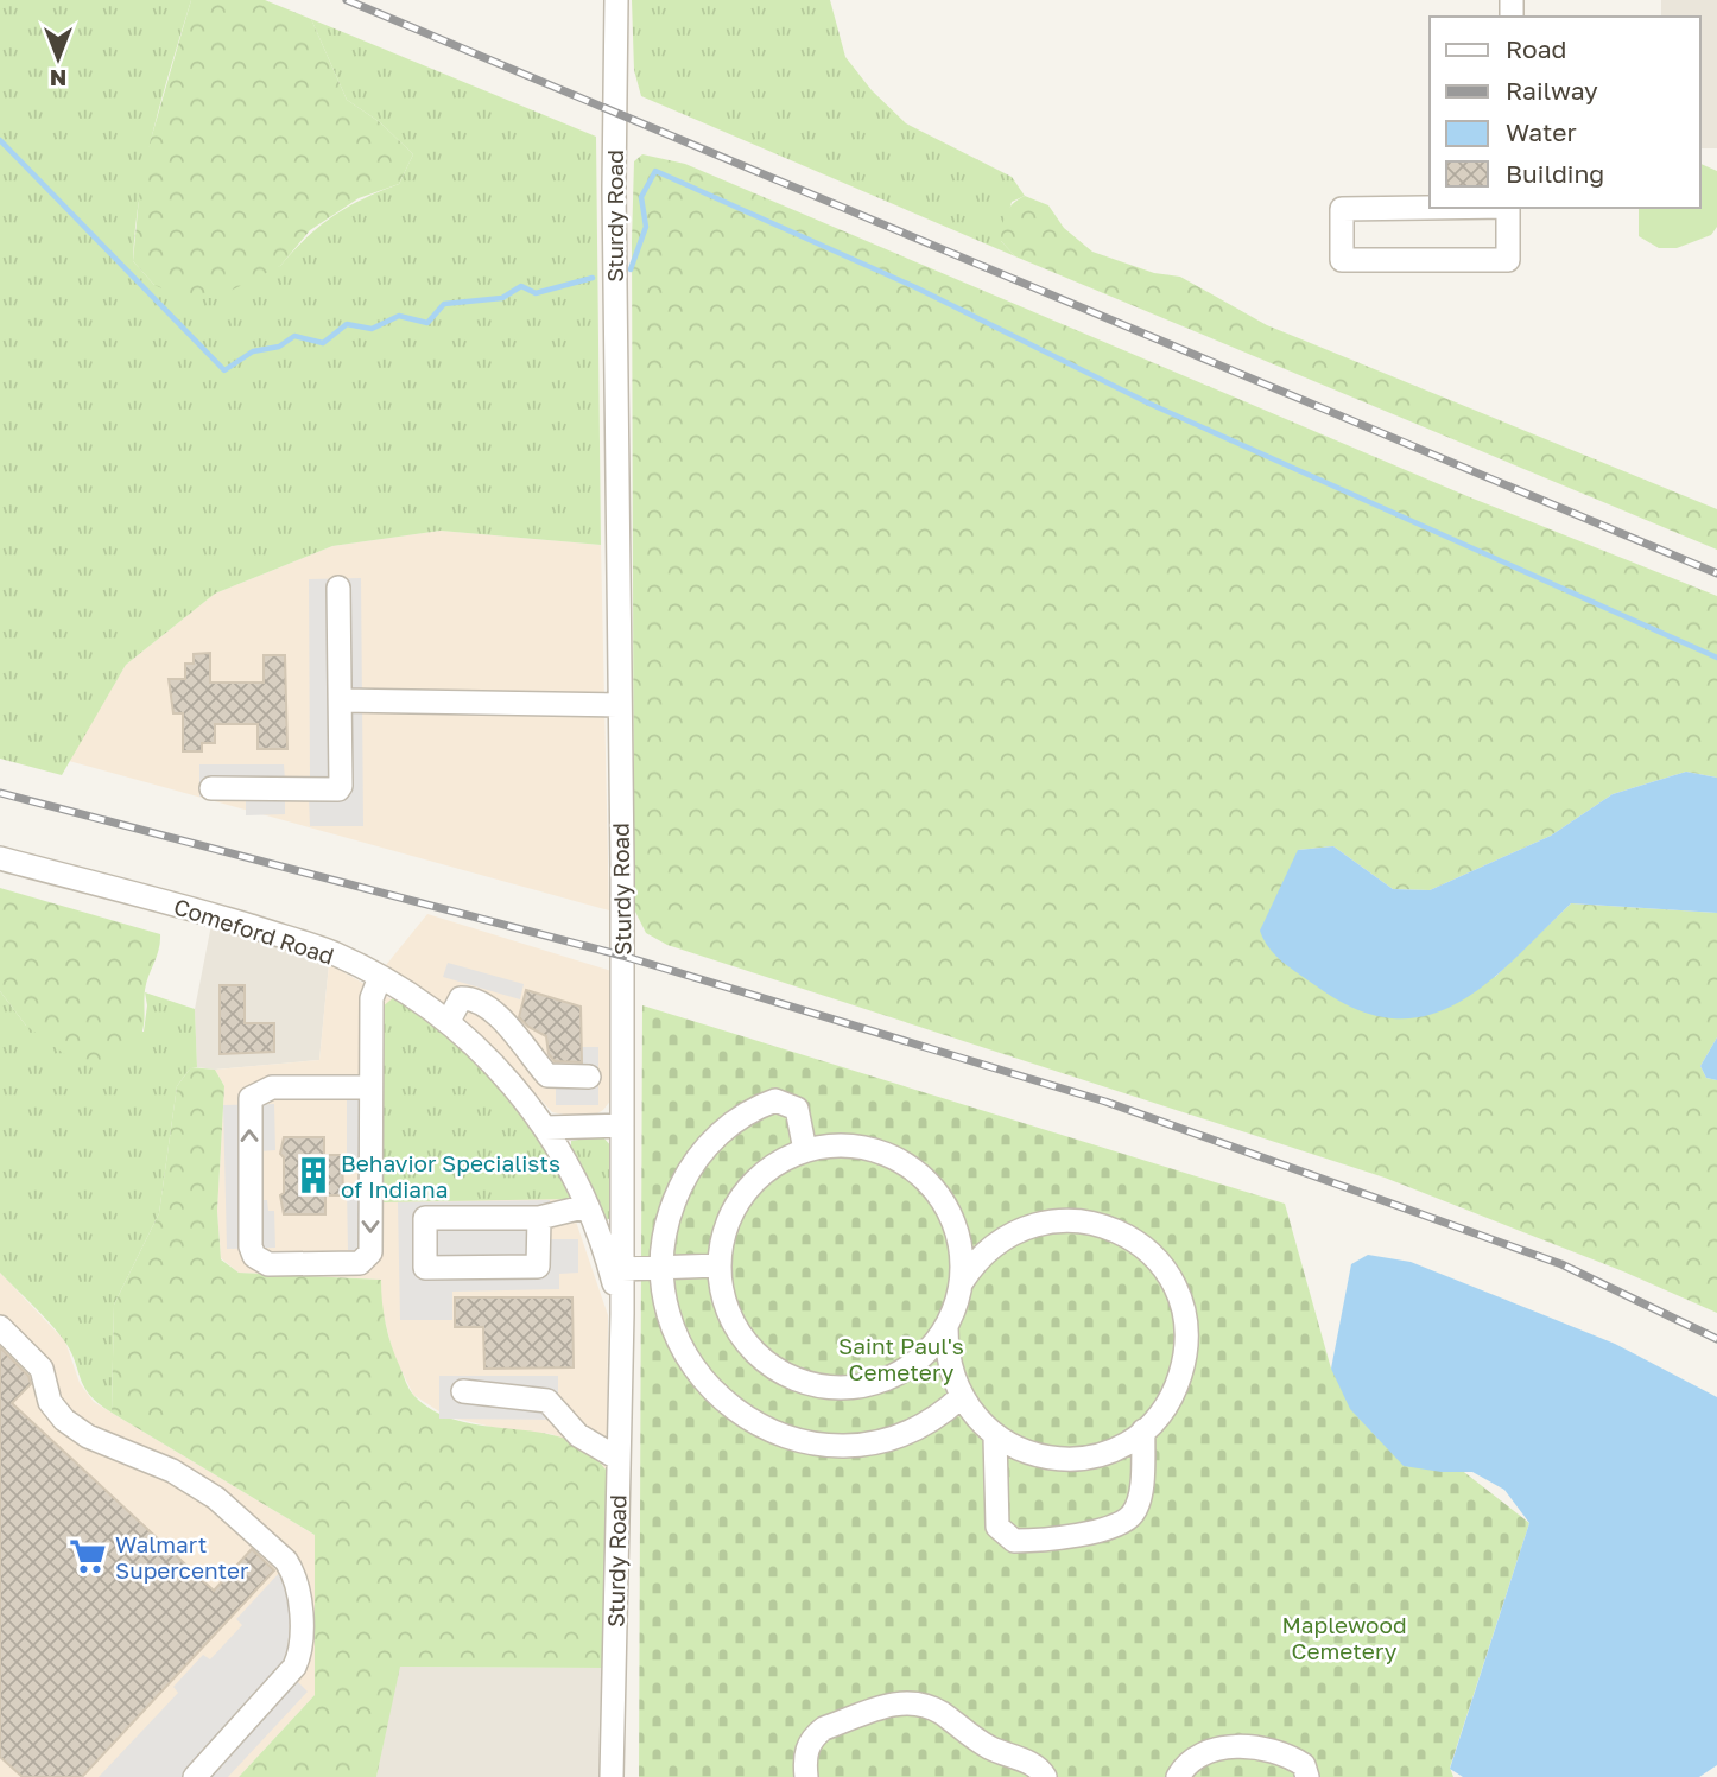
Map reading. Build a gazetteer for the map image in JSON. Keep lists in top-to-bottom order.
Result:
{
  "streets": {
    "street": ["Sturdy Road", "Comeford Road"]
  },
  "crossings": [
    ["Sturdy Road", "Comeford Road"]
  ],
  "parks": ["Saint Paul's Cemetery", "Maplewood Cemetery"],
  "places": {
    "building": ["Behavior Specialists of Indiana"],
    "supermarket": ["Walmart Supercenter"]
  },
  "legend": [
    "Road",
    "Railway",
    "Water",
    "Building"
  ],
  "north": "bottom"
}
